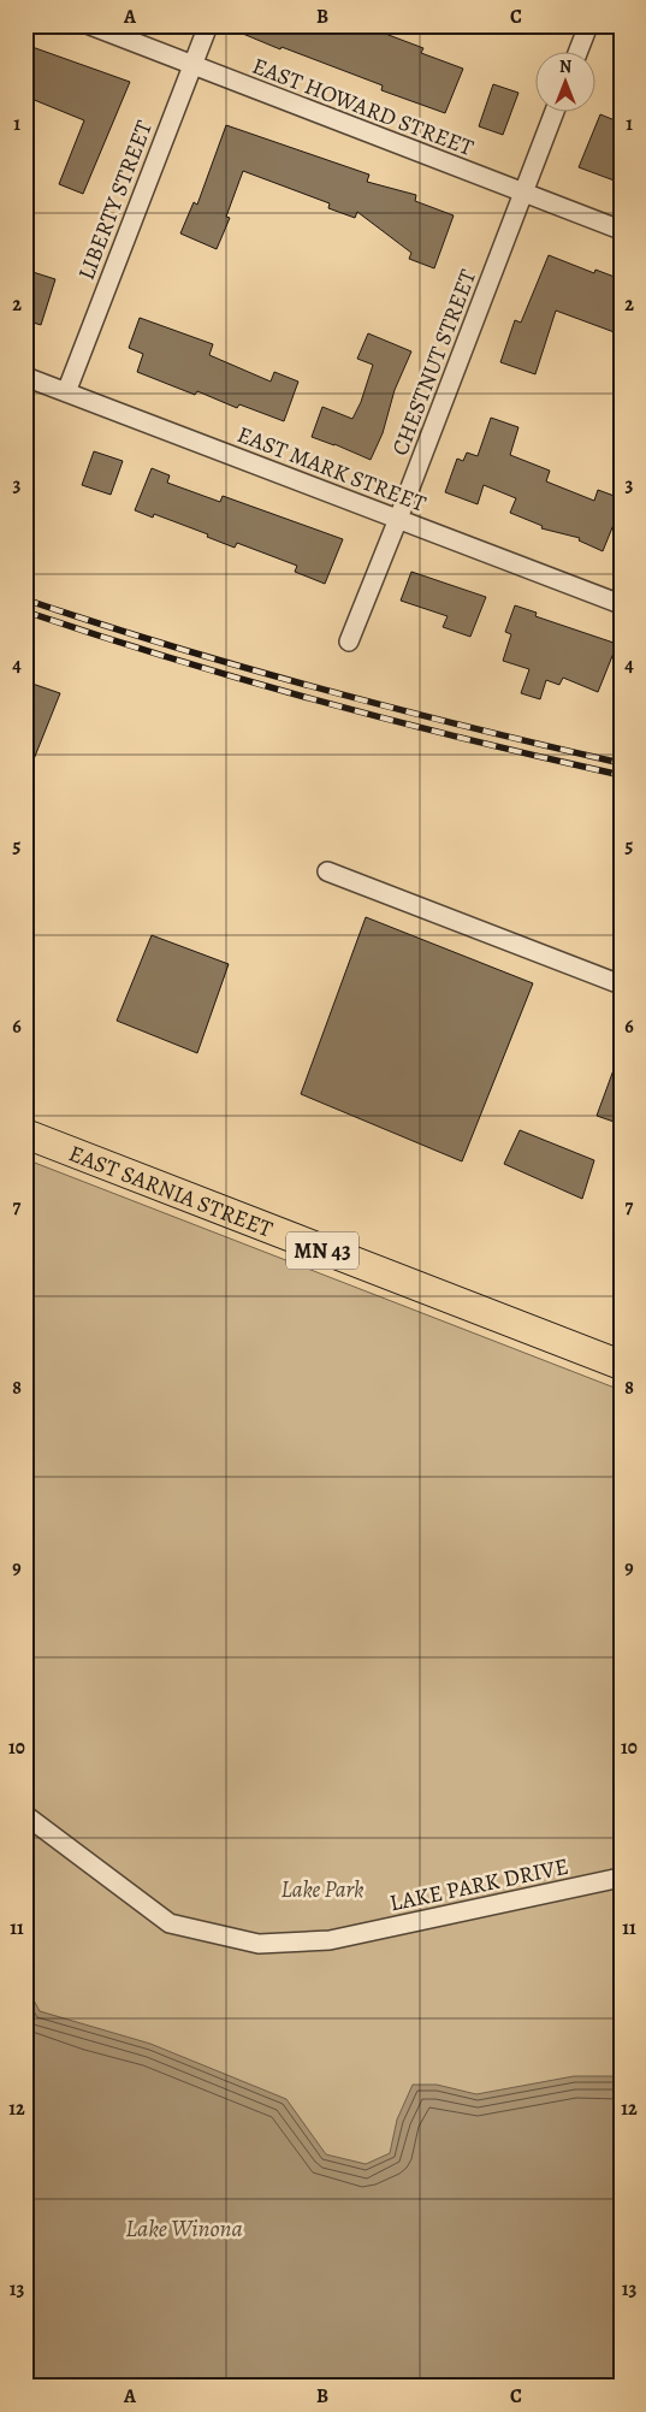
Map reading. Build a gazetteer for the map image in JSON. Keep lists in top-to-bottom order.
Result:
{
  "streets": {
    "main road": ["EAST SARNIA STREET", "MN 43"],
    "street": [
      "EAST HOWARD STREET",
      "LIBERTY STREET",
      "CHESTNUT STREET",
      "EAST MARK STREET",
      "LAKE PARK DRIVE"
    ]
  },
  "crossings": [
    ["EAST HOWARD STREET", "LIBERTY STREET"],
    ["EAST HOWARD STREET", "CHESTNUT STREET"],
    ["LIBERTY STREET", "EAST MARK STREET"],
    ["CHESTNUT STREET", "EAST MARK STREET"]
  ],
  "water": ["Lake Winona"],
  "parks": ["Lake Park"],
  "north": "top",
  "grid": {
    "columns": ["A", "B", "C"],
    "rows": [
      "1",
      "2",
      "3",
      "4",
      "5",
      "6",
      "7",
      "8",
      "9",
      "10",
      "11",
      "12",
      "13"
    ]
  }
}
